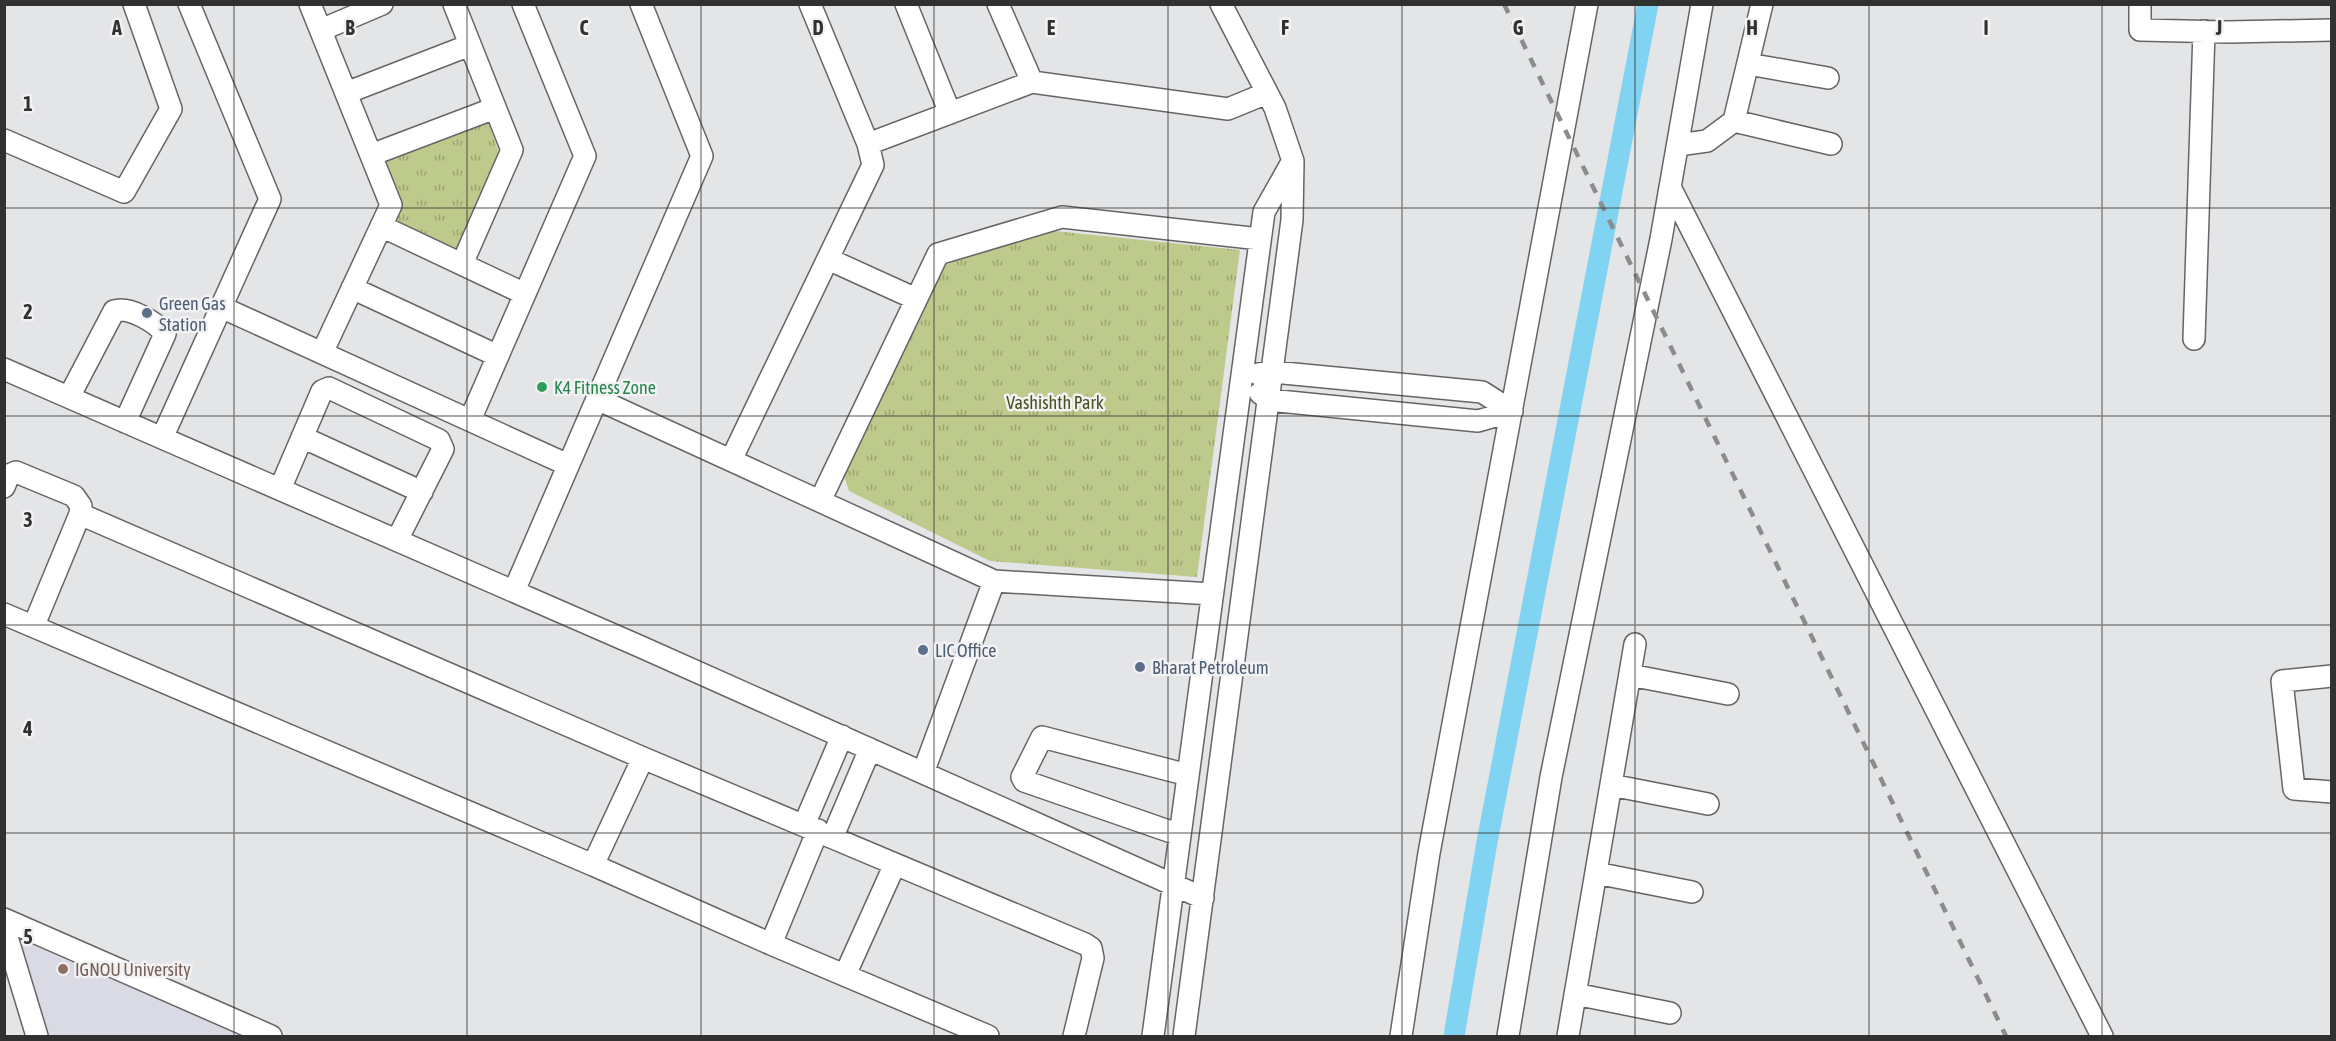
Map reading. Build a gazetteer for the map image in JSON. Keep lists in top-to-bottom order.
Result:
{
  "parks": ["Vashishth Park"],
  "places": [
    "Green Gas Station",
    "K4 Fitness Zone",
    "LIC Office",
    "Bharat Petroleum",
    "IGNOU University"
  ],
  "grid": {
    "columns": [
      "A",
      "B",
      "C",
      "D",
      "E",
      "F",
      "G",
      "H",
      "I",
      "J"
    ],
    "rows": [
      "1",
      "2",
      "3",
      "4",
      "5"
    ]
  }
}
